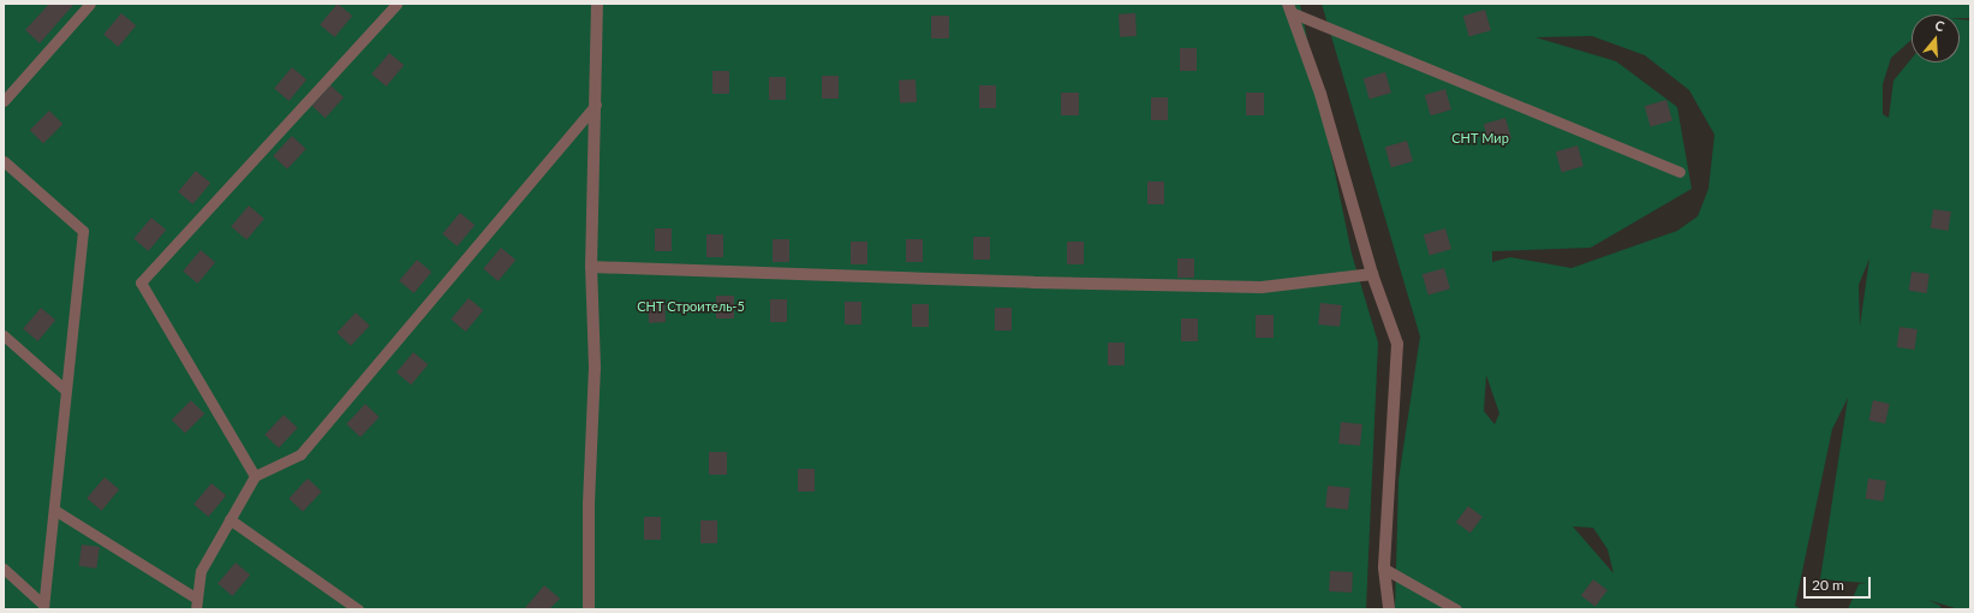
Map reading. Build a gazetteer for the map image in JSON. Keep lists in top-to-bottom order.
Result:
{
  "parks": ["СНТ Мир", "СНТ Строитель-5"],
  "scale_bar": "20 m",
  "north": "top"
}
